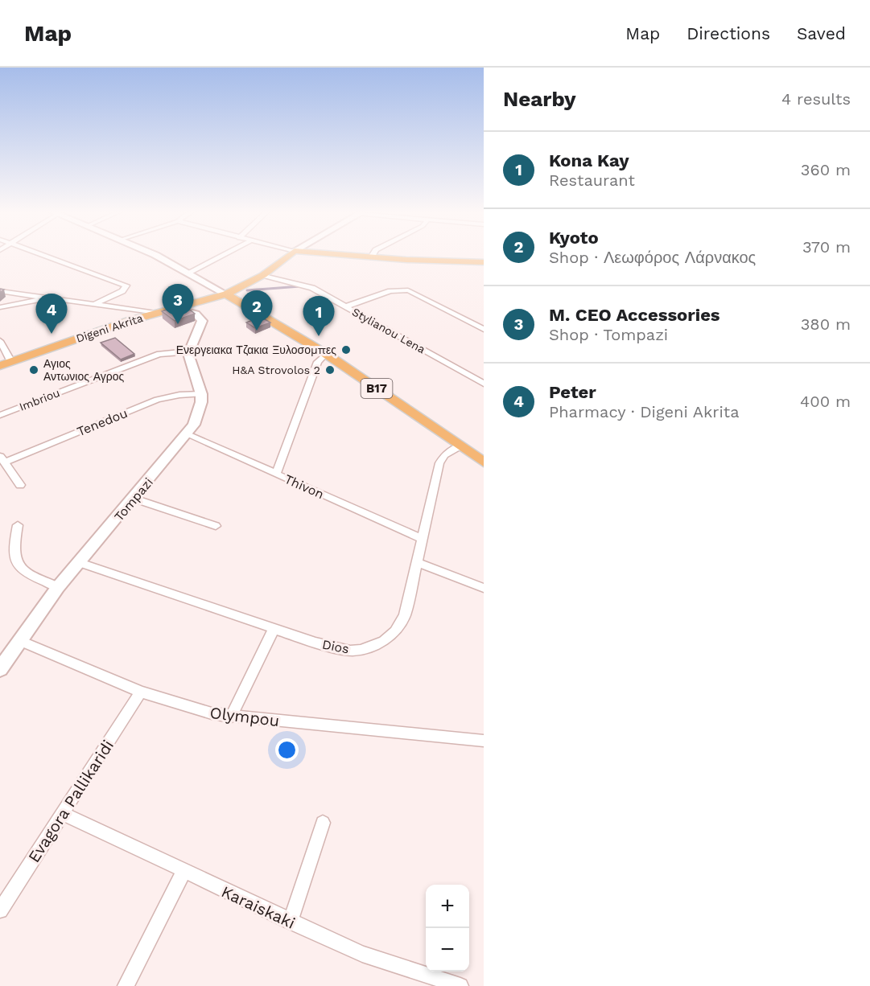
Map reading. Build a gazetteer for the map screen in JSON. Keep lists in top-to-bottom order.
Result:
{
  "streets": {
    "main road": ["Digeni Akrita", "B17", "Tompazi"],
    "street": [
      "Stylianou Lena",
      "Imbriou",
      "Tenedou",
      "Thivon",
      "Dios",
      "Olympou",
      "Evagora Pallikaridi",
      "Karaiskaki"
    ]
  },
  "crossings": [
    ["Digeni Akrita", "Stylianou Lena"],
    ["Digeni Akrita", "B17"],
    ["B17", "Dios"],
    ["Tenedou", "Tompazi"],
    ["Thivon", "Tompazi"],
    ["Thivon", "Dios"],
    ["Tompazi", "Dios"],
    ["Tompazi", "Olympou"],
    ["Olympou", "Evagora Pallikaridi"],
    ["Evagora Pallikaridi", "Karaiskaki"]
  ],
  "places": ["Ενεργειακα Τζακια Ξυλοσομπες", "Αγιος Αντωνιος Αγρος", "H&A Strovolos 2"],
  "page": {
    "header": "Map",
    "nav": ["Map", "Directions", "Saved"],
    "heading": ["Nearby", "4 results"],
    "list": [
      {
        "mark": "1",
        "name": "Kona Kay",
        "note": "Restaurant",
        "value": "360 m"
      },
      {
        "mark": "2",
        "name": "Kyoto",
        "note": "Shop · Λεωφόρος Λάρνακος",
        "value": "370 m"
      },
      {
        "mark": "3",
        "name": "M. CEO Accessories",
        "note": "Shop · Tompazi",
        "value": "380 m"
      },
      {
        "mark": "4",
        "name": "Peter",
        "note": "Pharmacy · Digeni Akrita",
        "value": "400 m"
      }
    ],
    "pins": [
      "3",
      "2",
      "4",
      "1"
    ],
    "map_buttons": ["+", "−"]
  }
}
